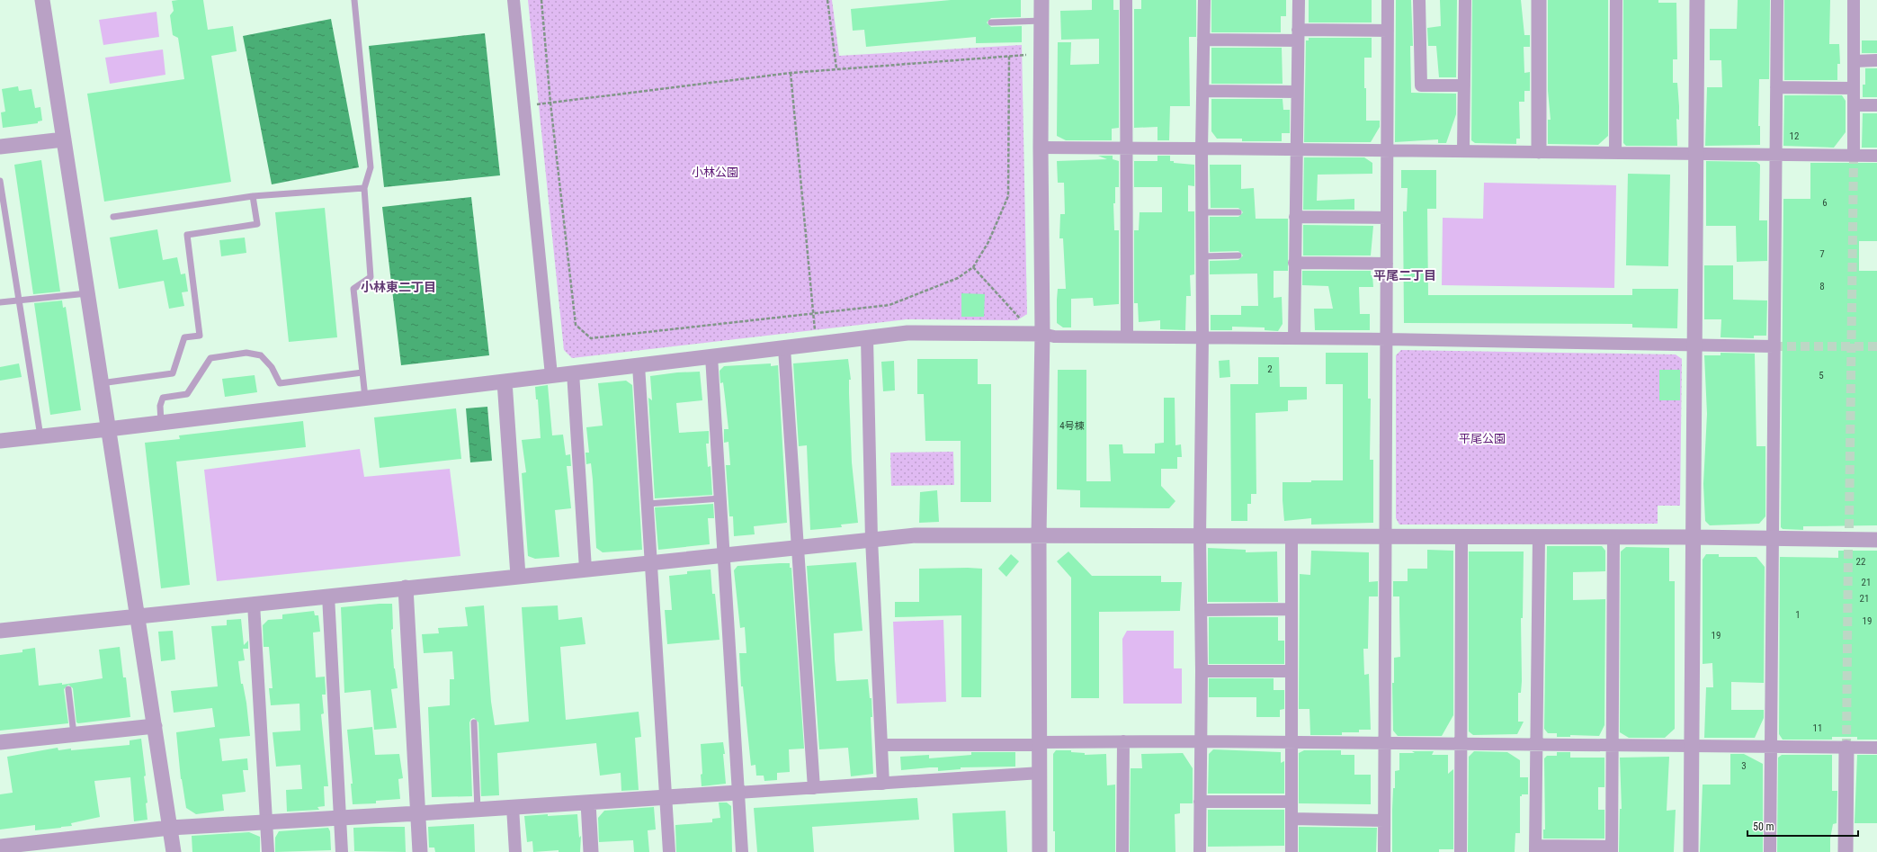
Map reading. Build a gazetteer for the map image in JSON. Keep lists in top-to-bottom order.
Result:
{
  "districts": ["平尾二丁目", "小林東二丁目"],
  "parks": ["小林公園", "平尾公園"],
  "house_numbers": [
    "12",
    "6",
    "7",
    "8",
    "2",
    "5",
    "4号棟",
    "22",
    "21",
    "21",
    "1",
    "19",
    "19",
    "11",
    "3"
  ],
  "scale_bar": "50 m"
}
